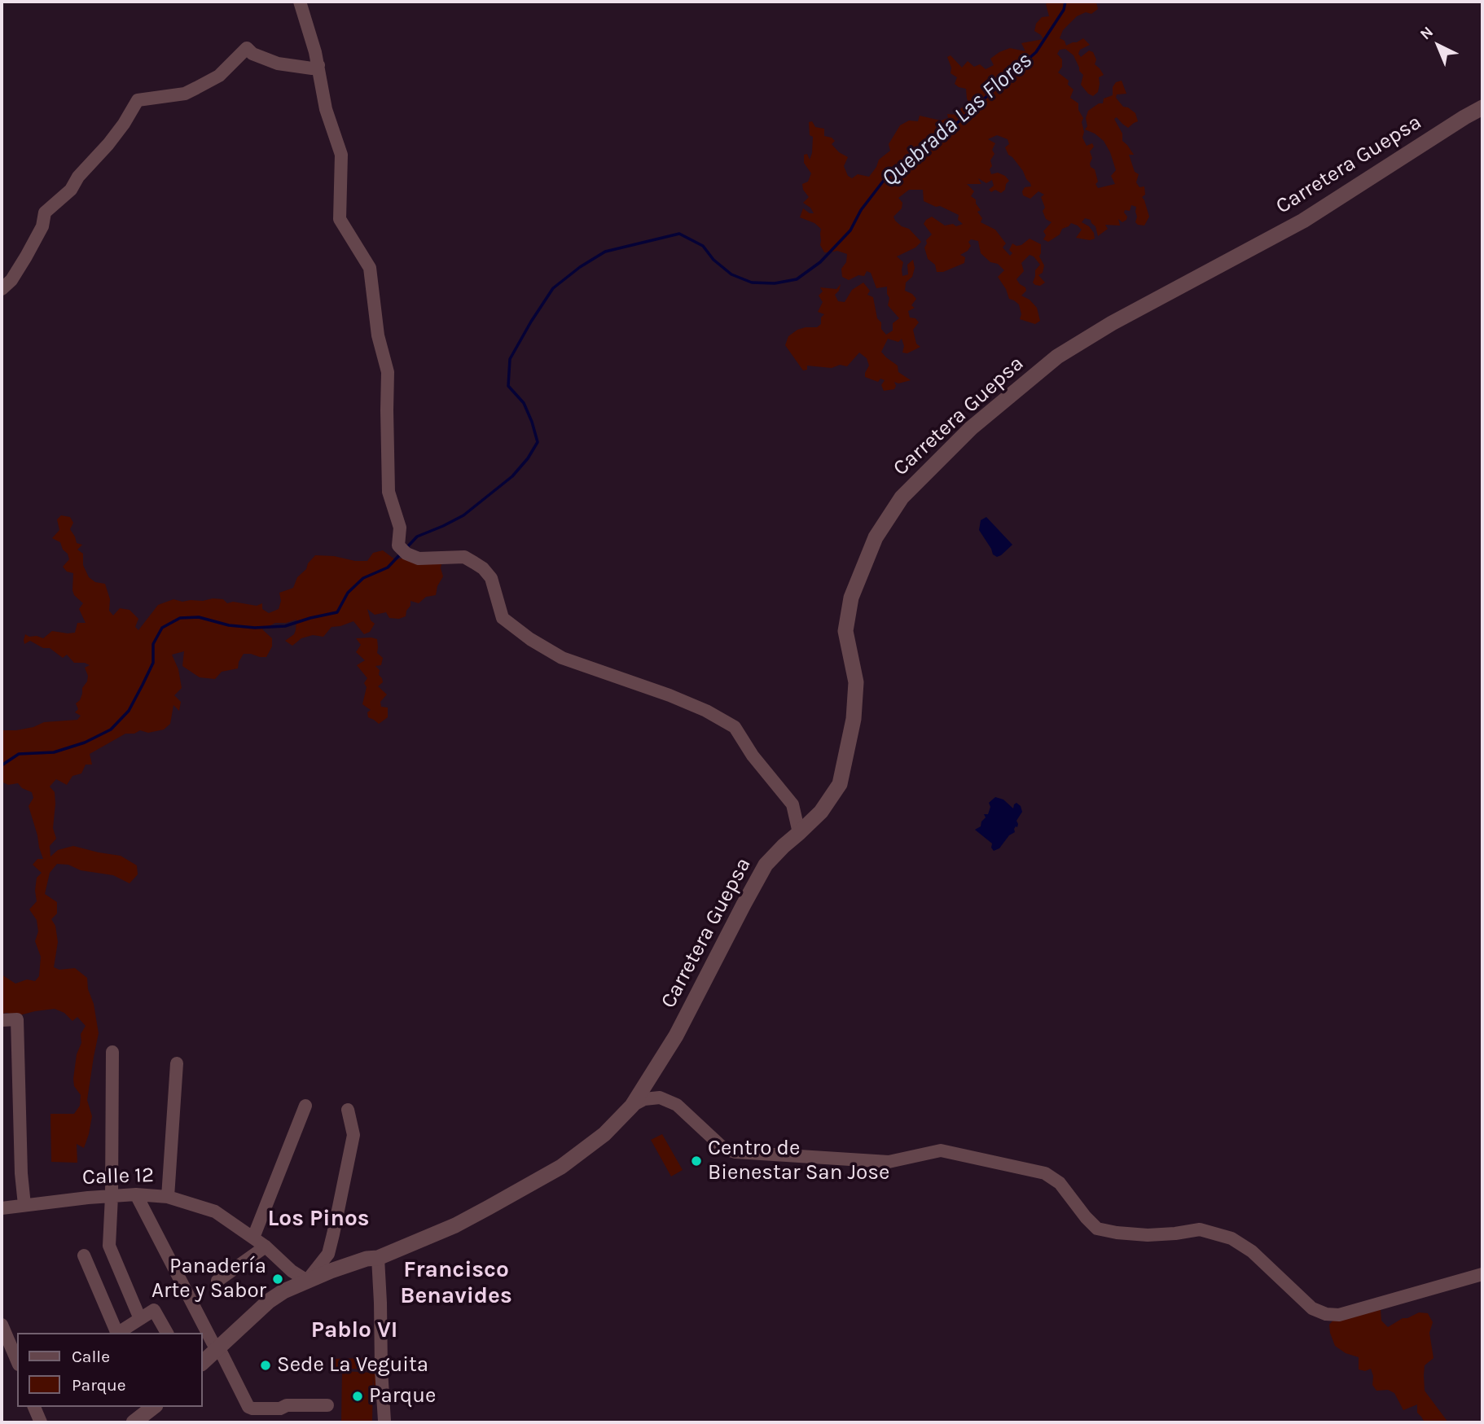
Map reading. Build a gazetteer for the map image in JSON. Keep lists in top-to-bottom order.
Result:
{
  "streets": {
    "street": ["Carretera Guepsa", "Calle 12"]
  },
  "districts": ["Los Pinos", "Francisco Benavides", "Pablo VI"],
  "water": ["Quebrada Las Flores"],
  "places": [
    "Centro de Bienestar San Jose",
    "Panadería Arte y Sabor",
    "Sede La Veguita",
    "Parque"
  ],
  "legend": ["Calle", "Parque"],
  "north": "top left"
}
